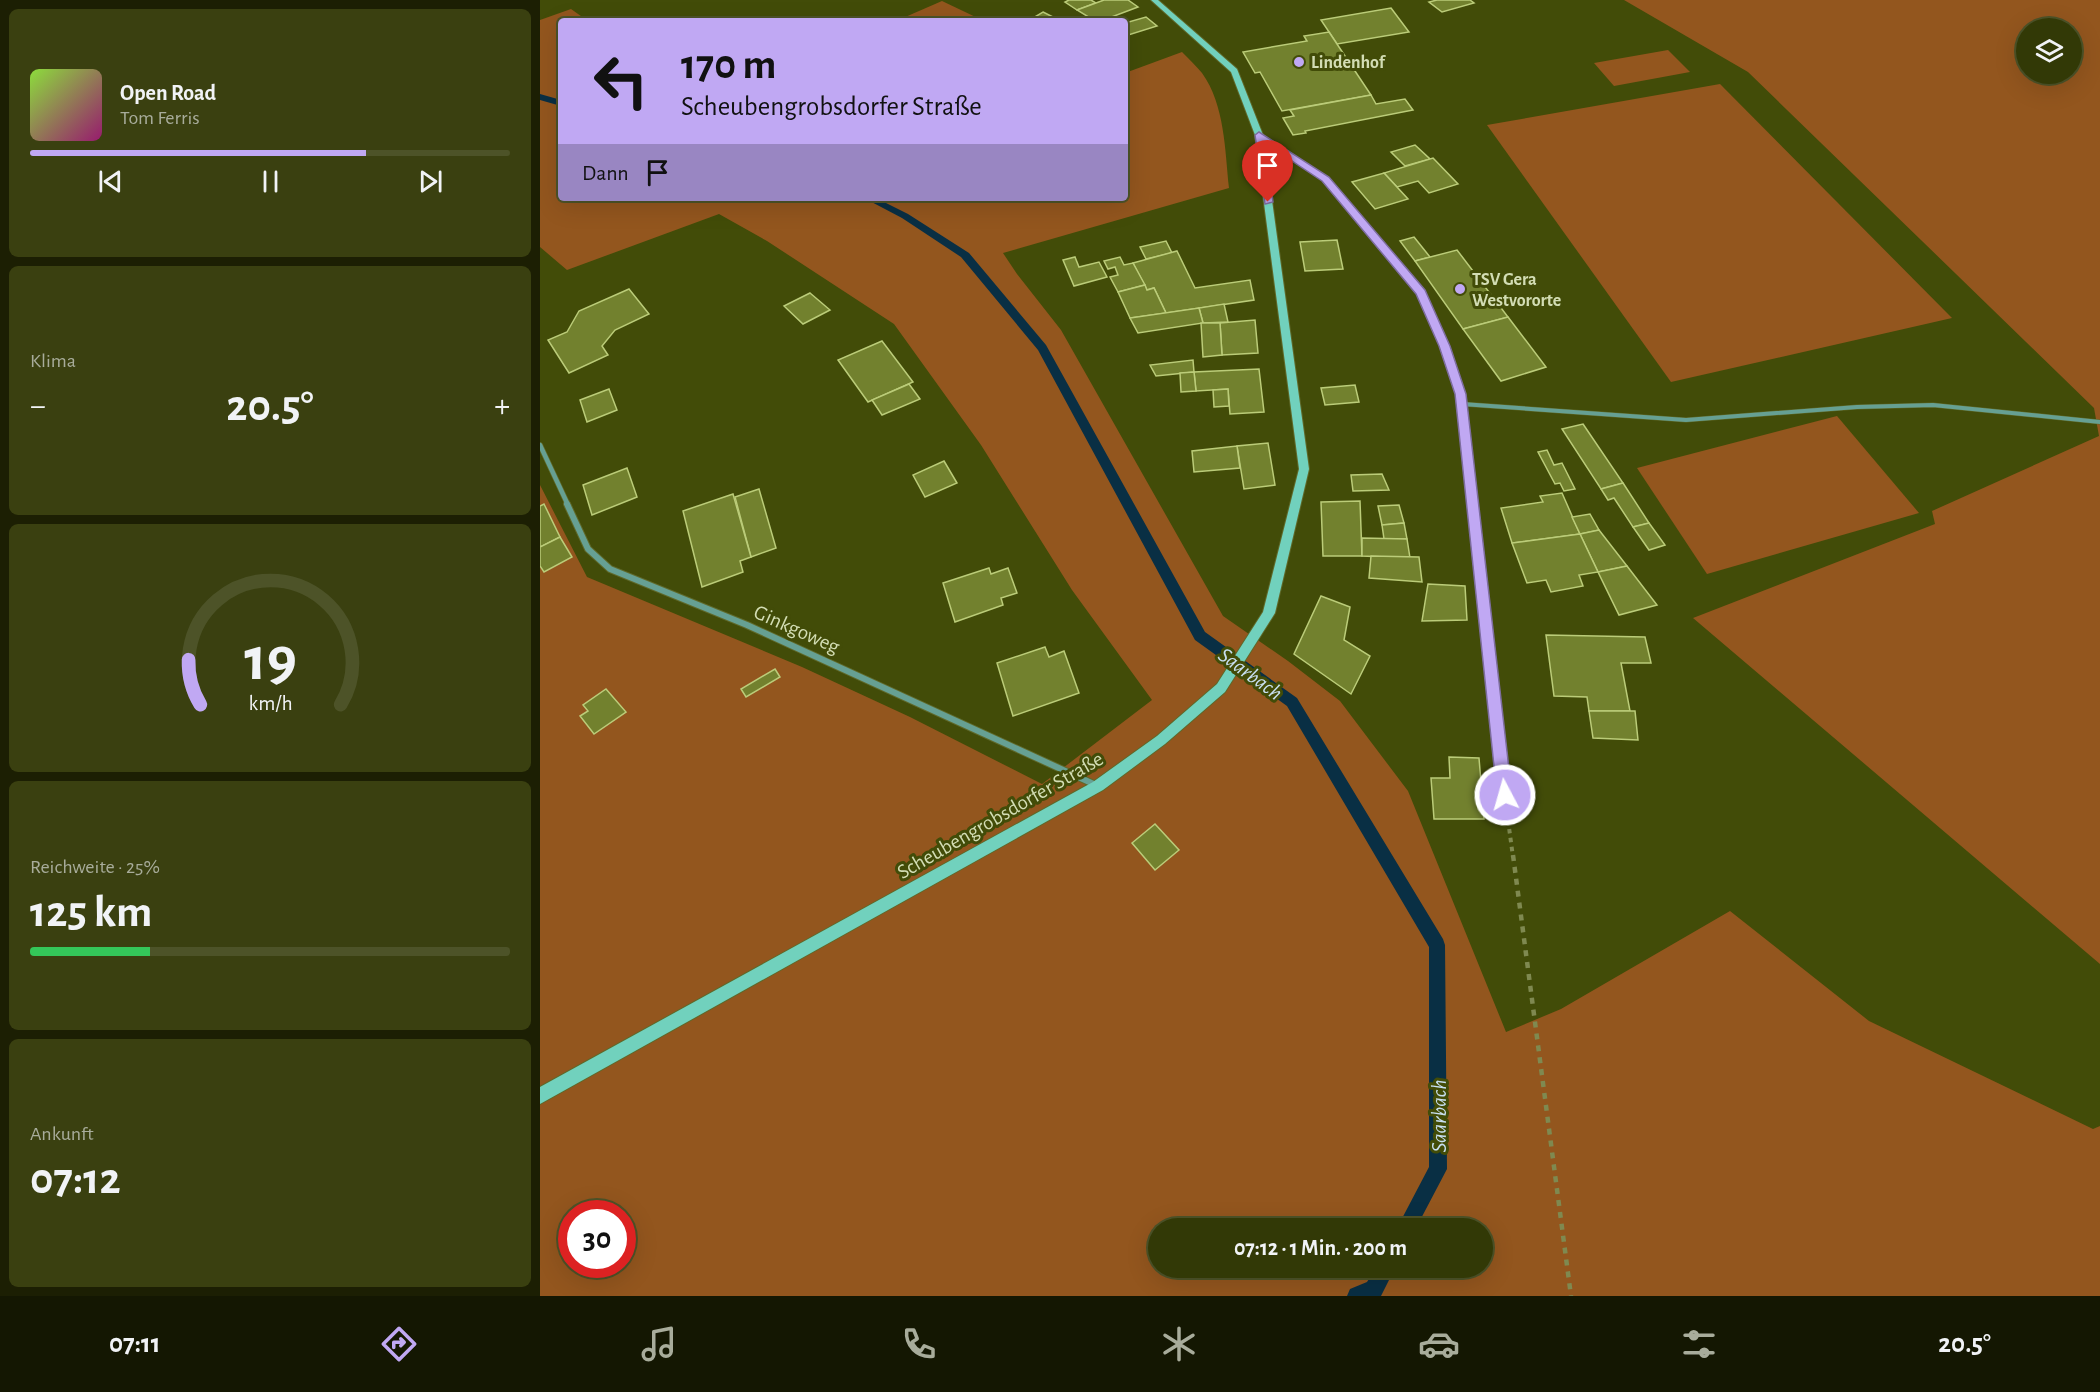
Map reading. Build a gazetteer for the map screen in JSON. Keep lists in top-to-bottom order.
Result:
{
  "streets": {
    "main road": ["Scheubengrobsdorfer Straße"],
    "street": ["Ginkgoweg"]
  },
  "crossings": [
    ["Ginkgoweg", "Scheubengrobsdorfer Straße"]
  ],
  "water": ["Saarbach"],
  "places": ["Lindenhof", "TSV Gera Westvororte"],
  "page": {
    "turn": ["170 m", "Scheubengrobsdorfer Straße"],
    "song": ["Open Road", "Tom Ferris"],
    "then": "Dann",
    "tile": [
      "Klima",
      ["Reichweite · 25%", "125 km"],
      ["Ankunft", "07:12"]
    ],
    "heat": ["−", "20.5°", "+"],
    "limit": "30",
    "trip": "07:12 · 1 Min. · 200 m",
    "tabs": ["07:11", "20.5°"],
    "gauge": ["19", "km/h"]
  }
}
